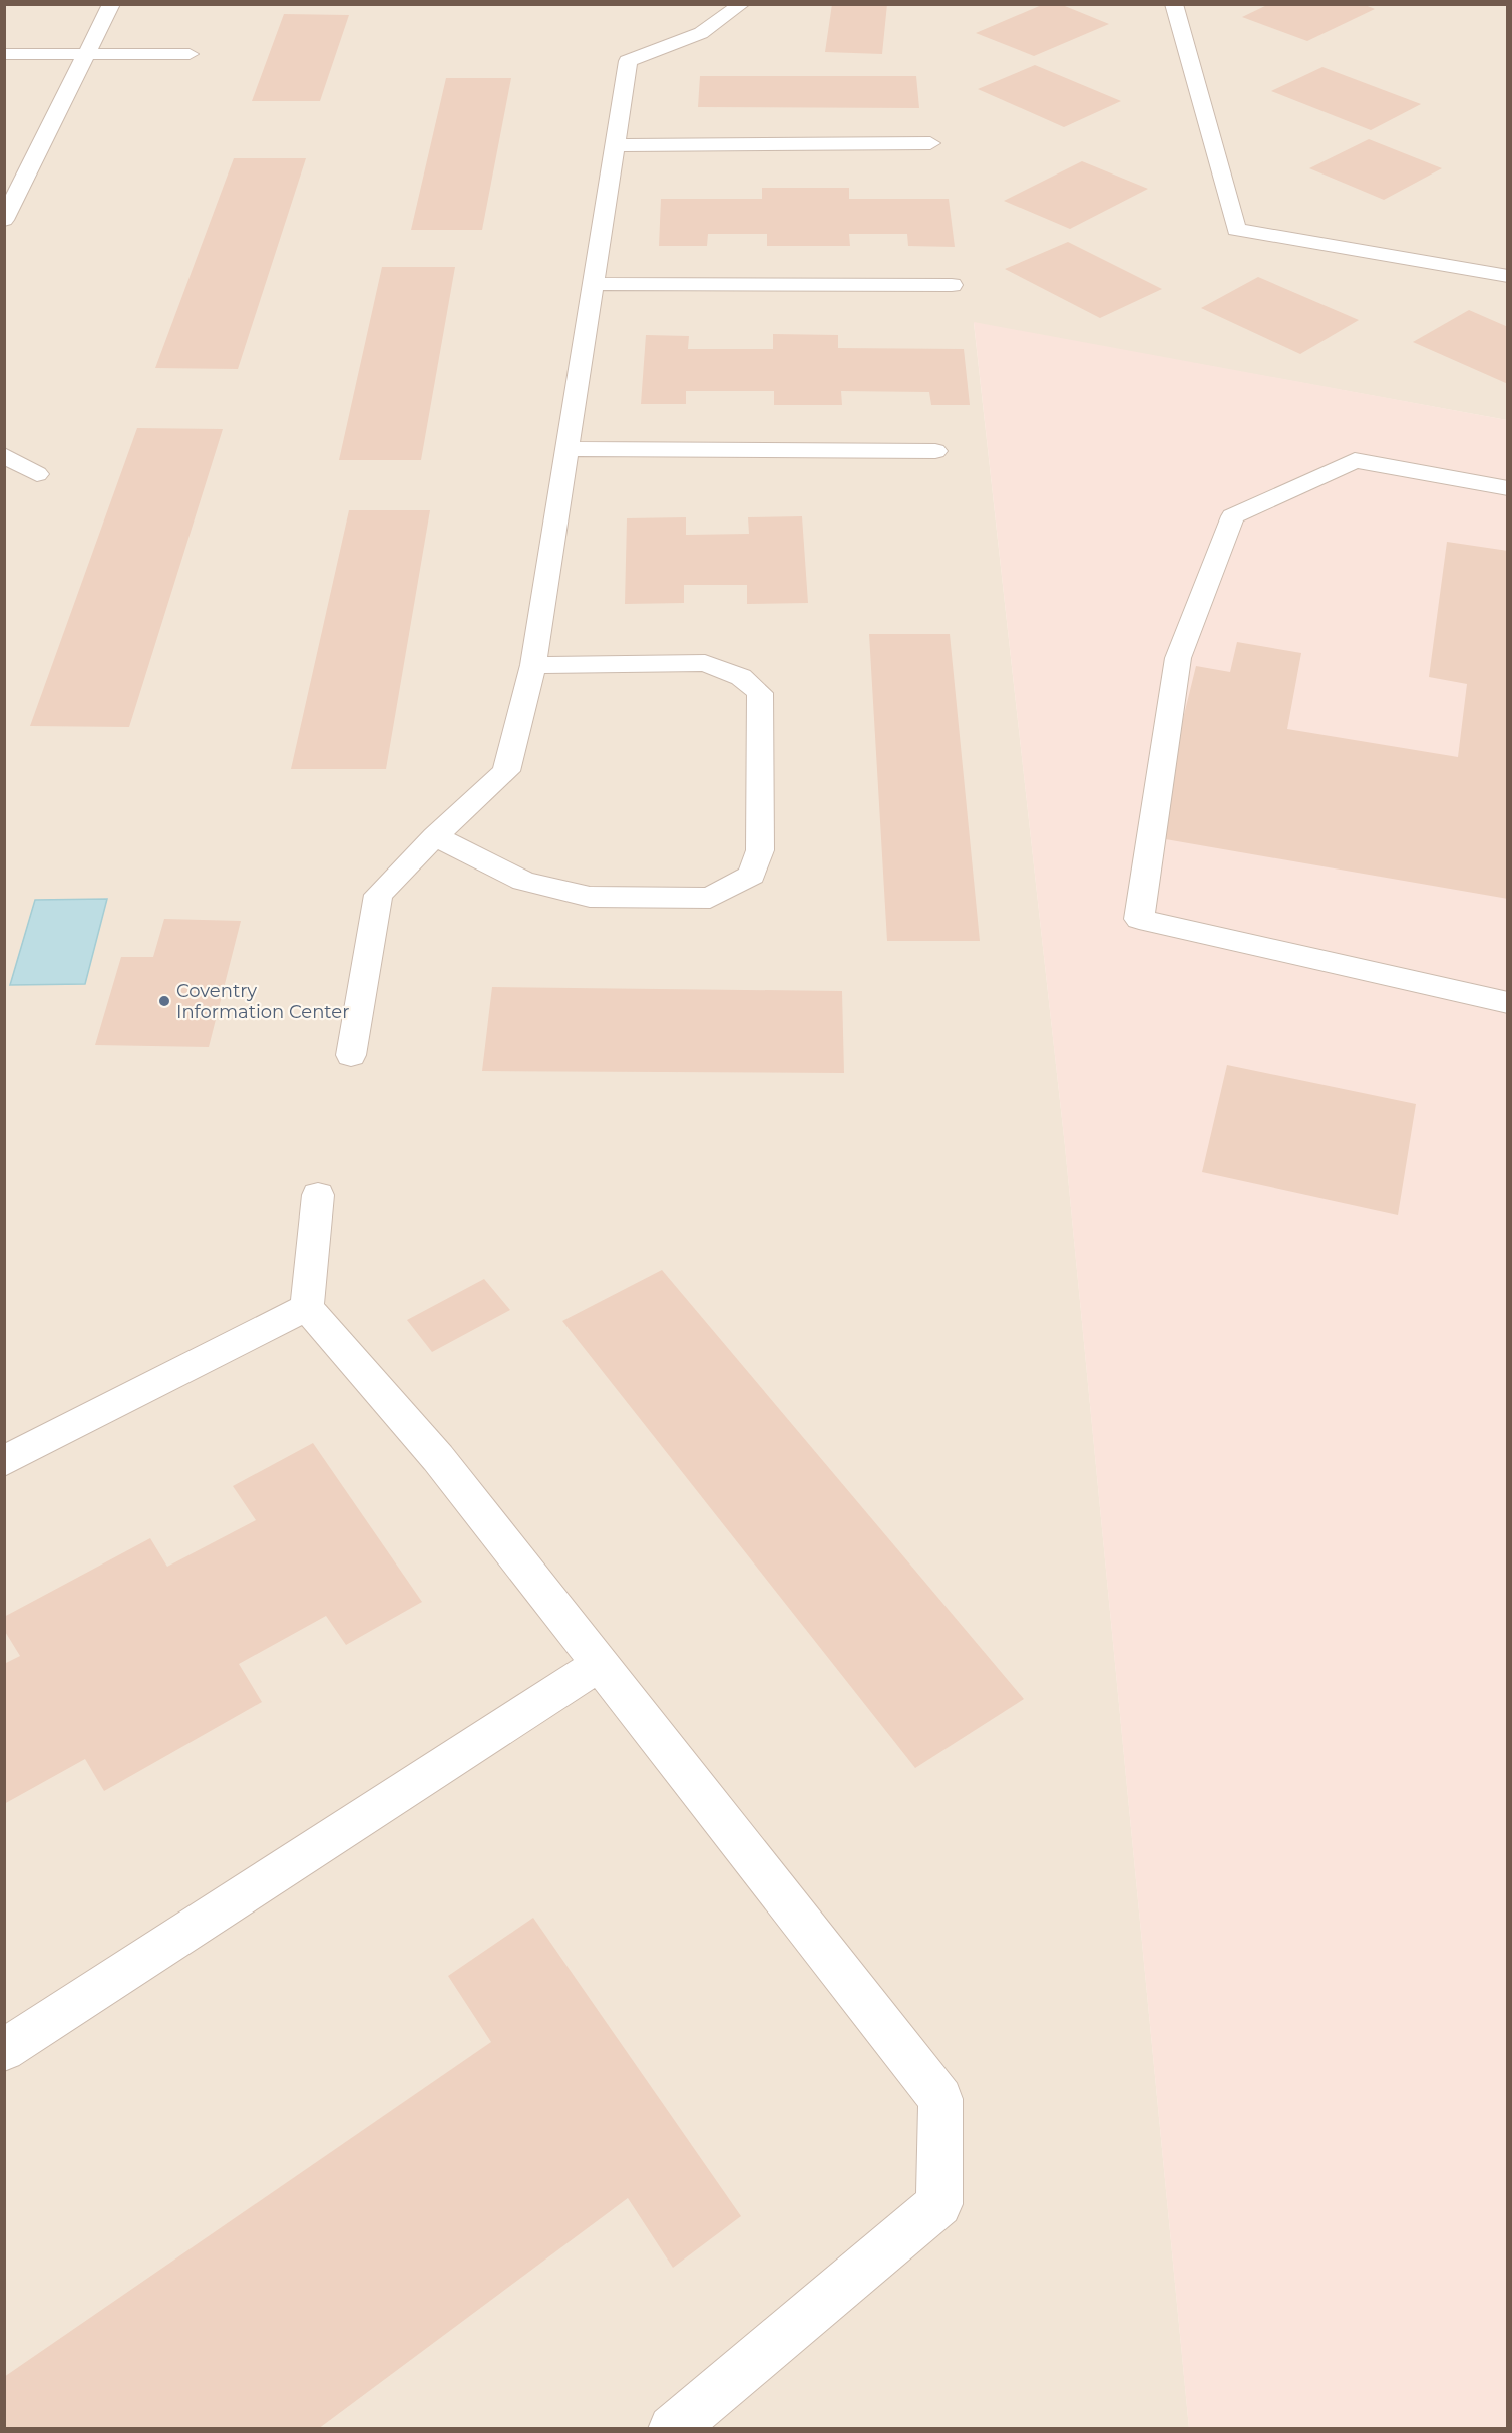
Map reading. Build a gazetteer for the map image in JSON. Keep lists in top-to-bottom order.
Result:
{
  "places": ["Coventry Information Center"]
}
